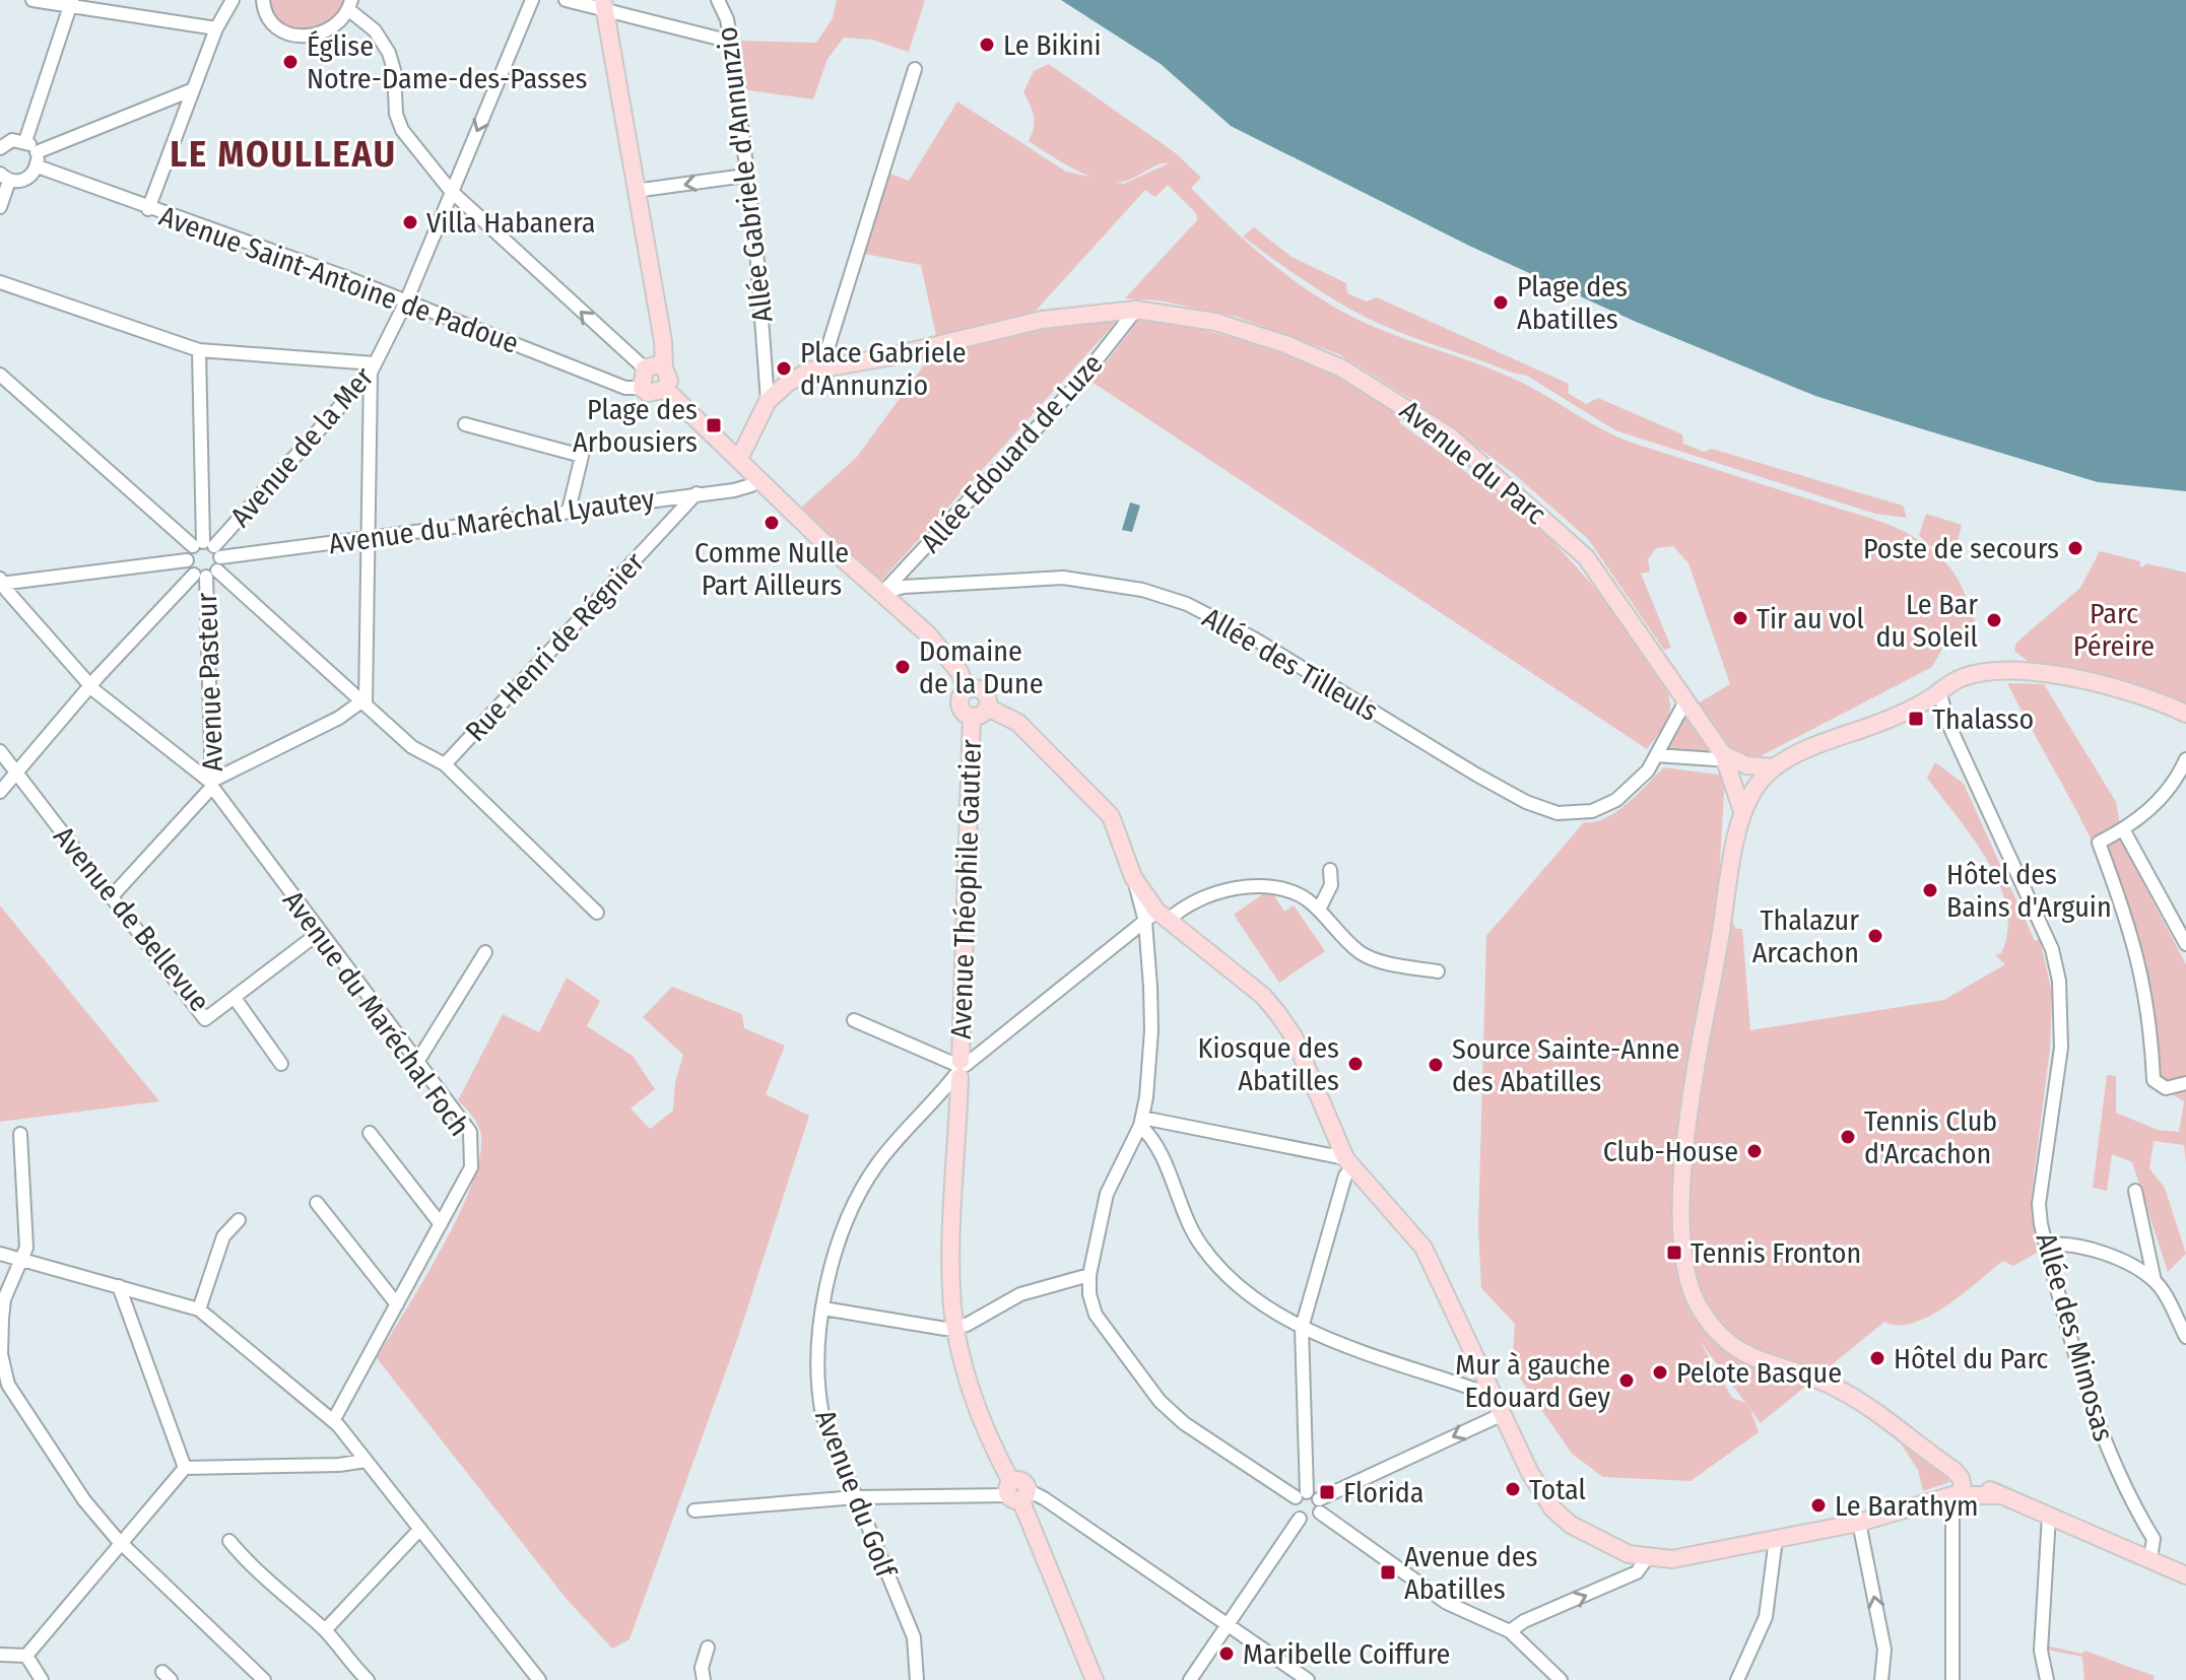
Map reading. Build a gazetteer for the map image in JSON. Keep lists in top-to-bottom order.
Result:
{
  "streets": {
    "main road": ["Avenue du Parc", "Avenue Théophile Gautier"],
    "street": [
      "Allée Gabriele d'Annunzio",
      "Avenue Saint-Antoine de Padoue",
      "Avenue de la Mer",
      "Allée Edouard de Luze",
      "Avenue du Maréchal Lyautey",
      "Rue Henri de Régnier",
      "Allée des Tilleuls",
      "Avenue Pasteur",
      "Avenue de Bellevue",
      "Avenue du Maréchal Foch",
      "Allée des Mimosas",
      "Avenue du Golf"
    ]
  },
  "crossings": [
    ["Allée Gabriele d'Annunzio", "Avenue du Parc"],
    ["Avenue Saint-Antoine de Padoue", "Avenue de la Mer"],
    ["Avenue de la Mer", "Avenue du Maréchal Lyautey"],
    ["Allée Edouard de Luze", "Avenue du Parc"],
    ["Allée Edouard de Luze", "Allée des Tilleuls"],
    ["Avenue du Parc", "Allée des Tilleuls"],
    ["Avenue du Maréchal Lyautey", "Rue Henri de Régnier"],
    ["Avenue Pasteur", "Avenue de Bellevue"],
    ["Avenue Pasteur", "Avenue du Maréchal Foch"],
    ["Avenue Théophile Gautier", "Avenue du Golf"],
    ["Avenue de Bellevue", "Avenue du Maréchal Foch"]
  ],
  "districts": ["LE MOULLEAU"],
  "parks": ["Parc Péreire"],
  "places": {
    "other": [
      "Le Bikini",
      "Église Notre-Dame-des-Passes",
      "Villa Habanera",
      "Plage des Abatilles",
      "Place Gabriele d'Annunzio",
      "Comme Nulle Part Ailleurs",
      "Poste de secours",
      "Tir au vol",
      "Le Bar du Soleil",
      "Domaine de la Dune",
      "Hôtel des Bains d'Arguin",
      "Thalazur Arcachon",
      "Kiosque des Abatilles",
      "Source Sainte-Anne des Abatilles",
      "Tennis Club d'Arcachon",
      "Club-House",
      "Hôtel du Parc",
      "Pelote Basque",
      "Mur à gauche Edouard Gey",
      "Total",
      "Le Barathym",
      "Maribelle Coiffure"
    ],
    "transit": [
      "Plage des Arbousiers",
      "Thalasso",
      "Tennis Fronton",
      "Florida",
      "Avenue des Abatilles"
    ]
  }
}
